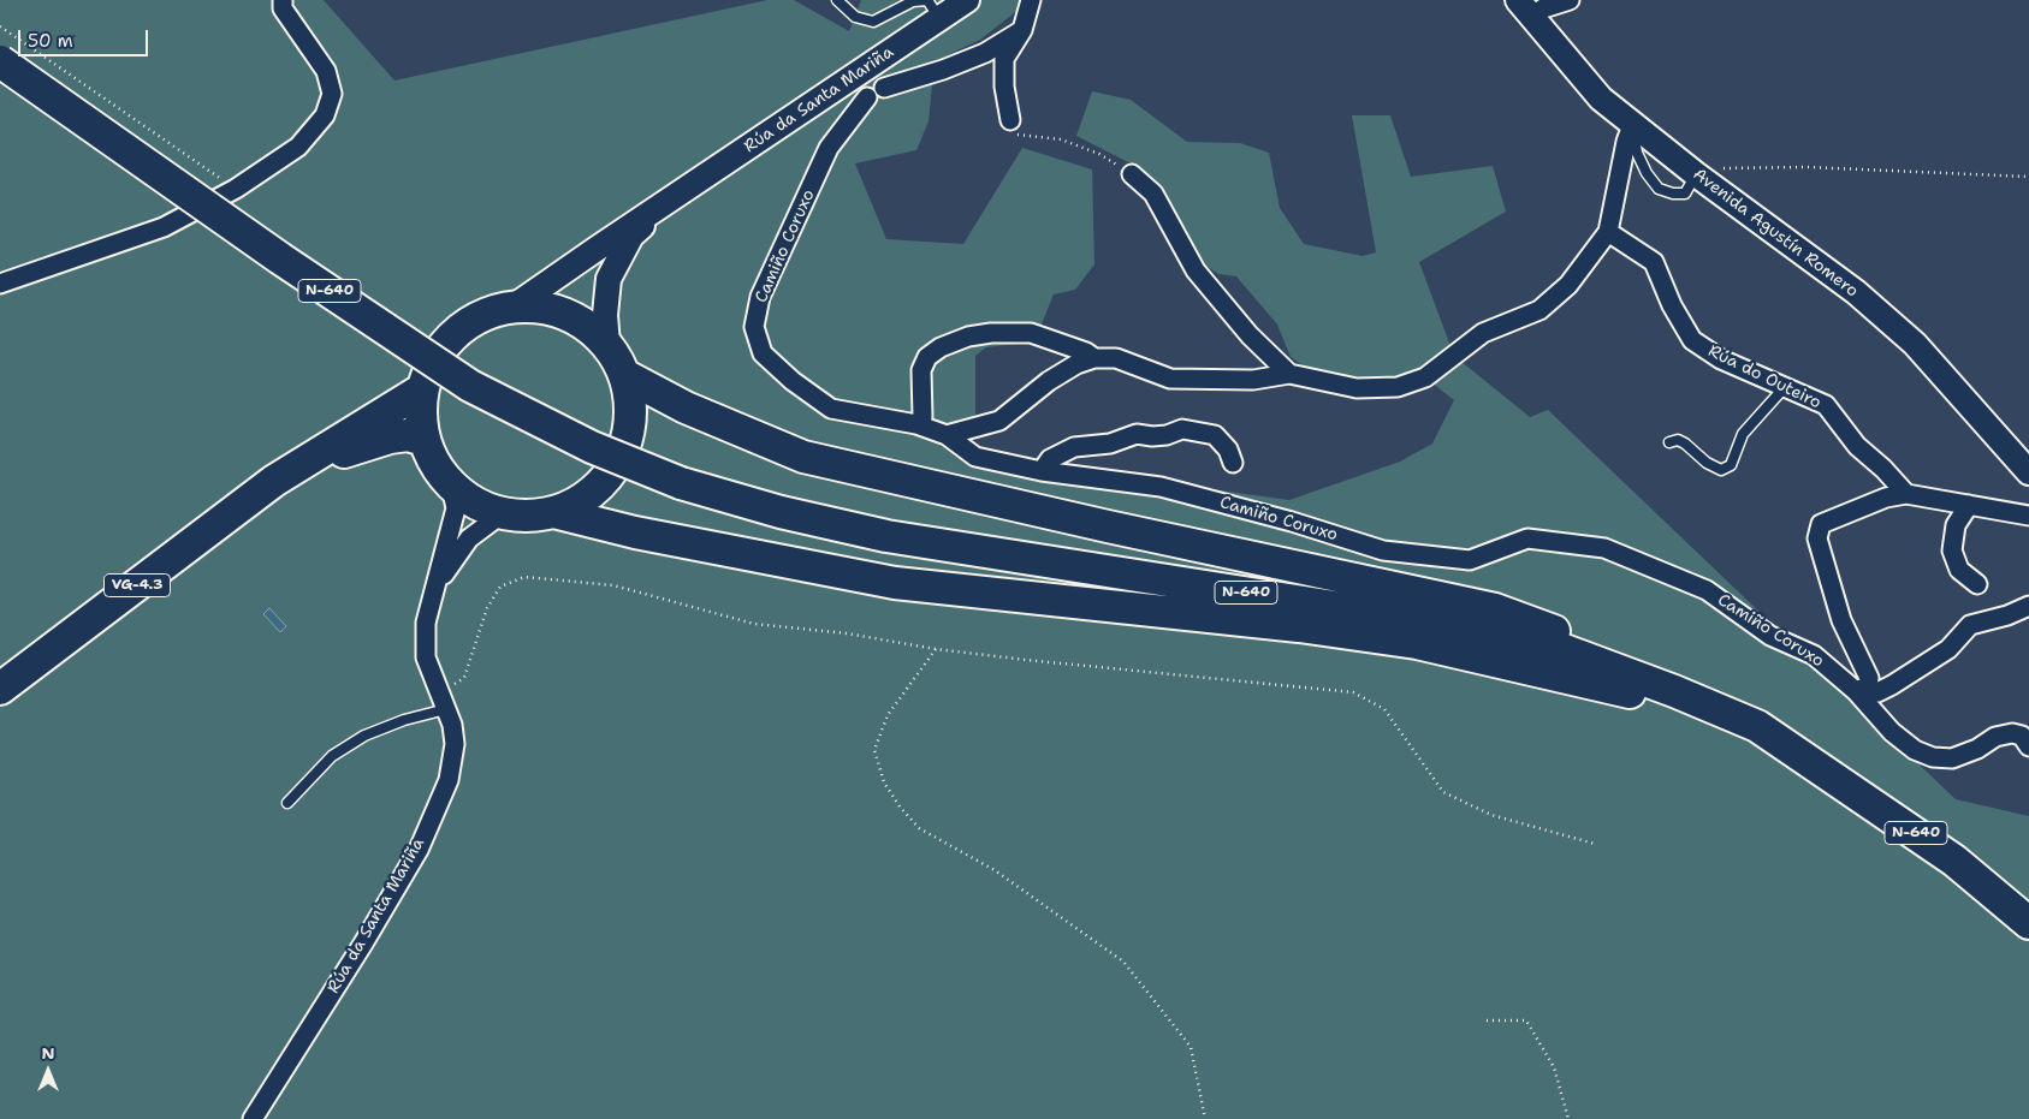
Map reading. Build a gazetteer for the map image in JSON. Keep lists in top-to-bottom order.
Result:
{
  "streets": {
    "highway": ["N-640", "VG-4.3"],
    "street": [
      "Rúa da Santa Mariña",
      "Avenida Agustín Romero",
      "Camiño Coruxo",
      "Rúa do Outeiro"
    ]
  },
  "crossings": [
    ["Rúa da Santa Mariña", "VG-4.3"]
  ],
  "scale_bar": "50 m",
  "north": "top"
}
